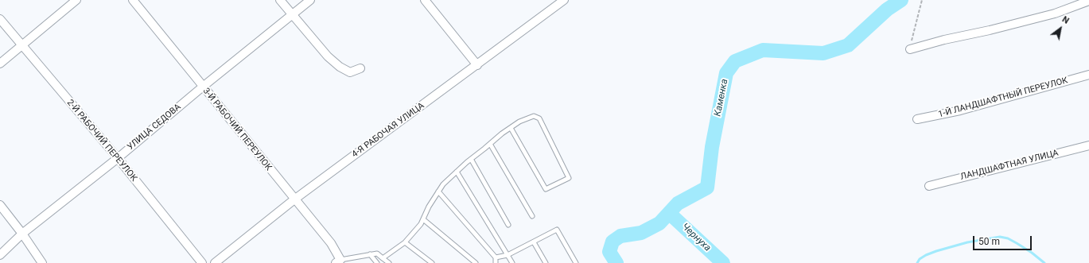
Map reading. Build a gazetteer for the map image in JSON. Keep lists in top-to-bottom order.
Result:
{
  "streets": {
    "street": [
      "1-Й ЛАНДШАФТНЫЙ ПЕРЕУЛОК",
      "УЛИЦА СЕДОВА",
      "3-Й РАБОЧИЙ ПЕРЕУЛОК",
      "4-Я РАБОЧАЯ УЛИЦА",
      "2-Й РАБОЧИЙ ПЕРЕУЛОК",
      "ЛАНДШАФТНАЯ УЛИЦА"
    ]
  },
  "crossings": [
    ["УЛИЦА СЕДОВА", "3-Й РАБОЧИЙ ПЕРЕУЛОК"],
    ["УЛИЦА СЕДОВА", "2-Й РАБОЧИЙ ПЕРЕУЛОК"],
    ["3-Й РАБОЧИЙ ПЕРЕУЛОК", "4-Я РАБОЧАЯ УЛИЦА"]
  ],
  "water": ["Каменка", "Чернуха"],
  "scale_bar": "50 m",
  "north": "top right"
}
